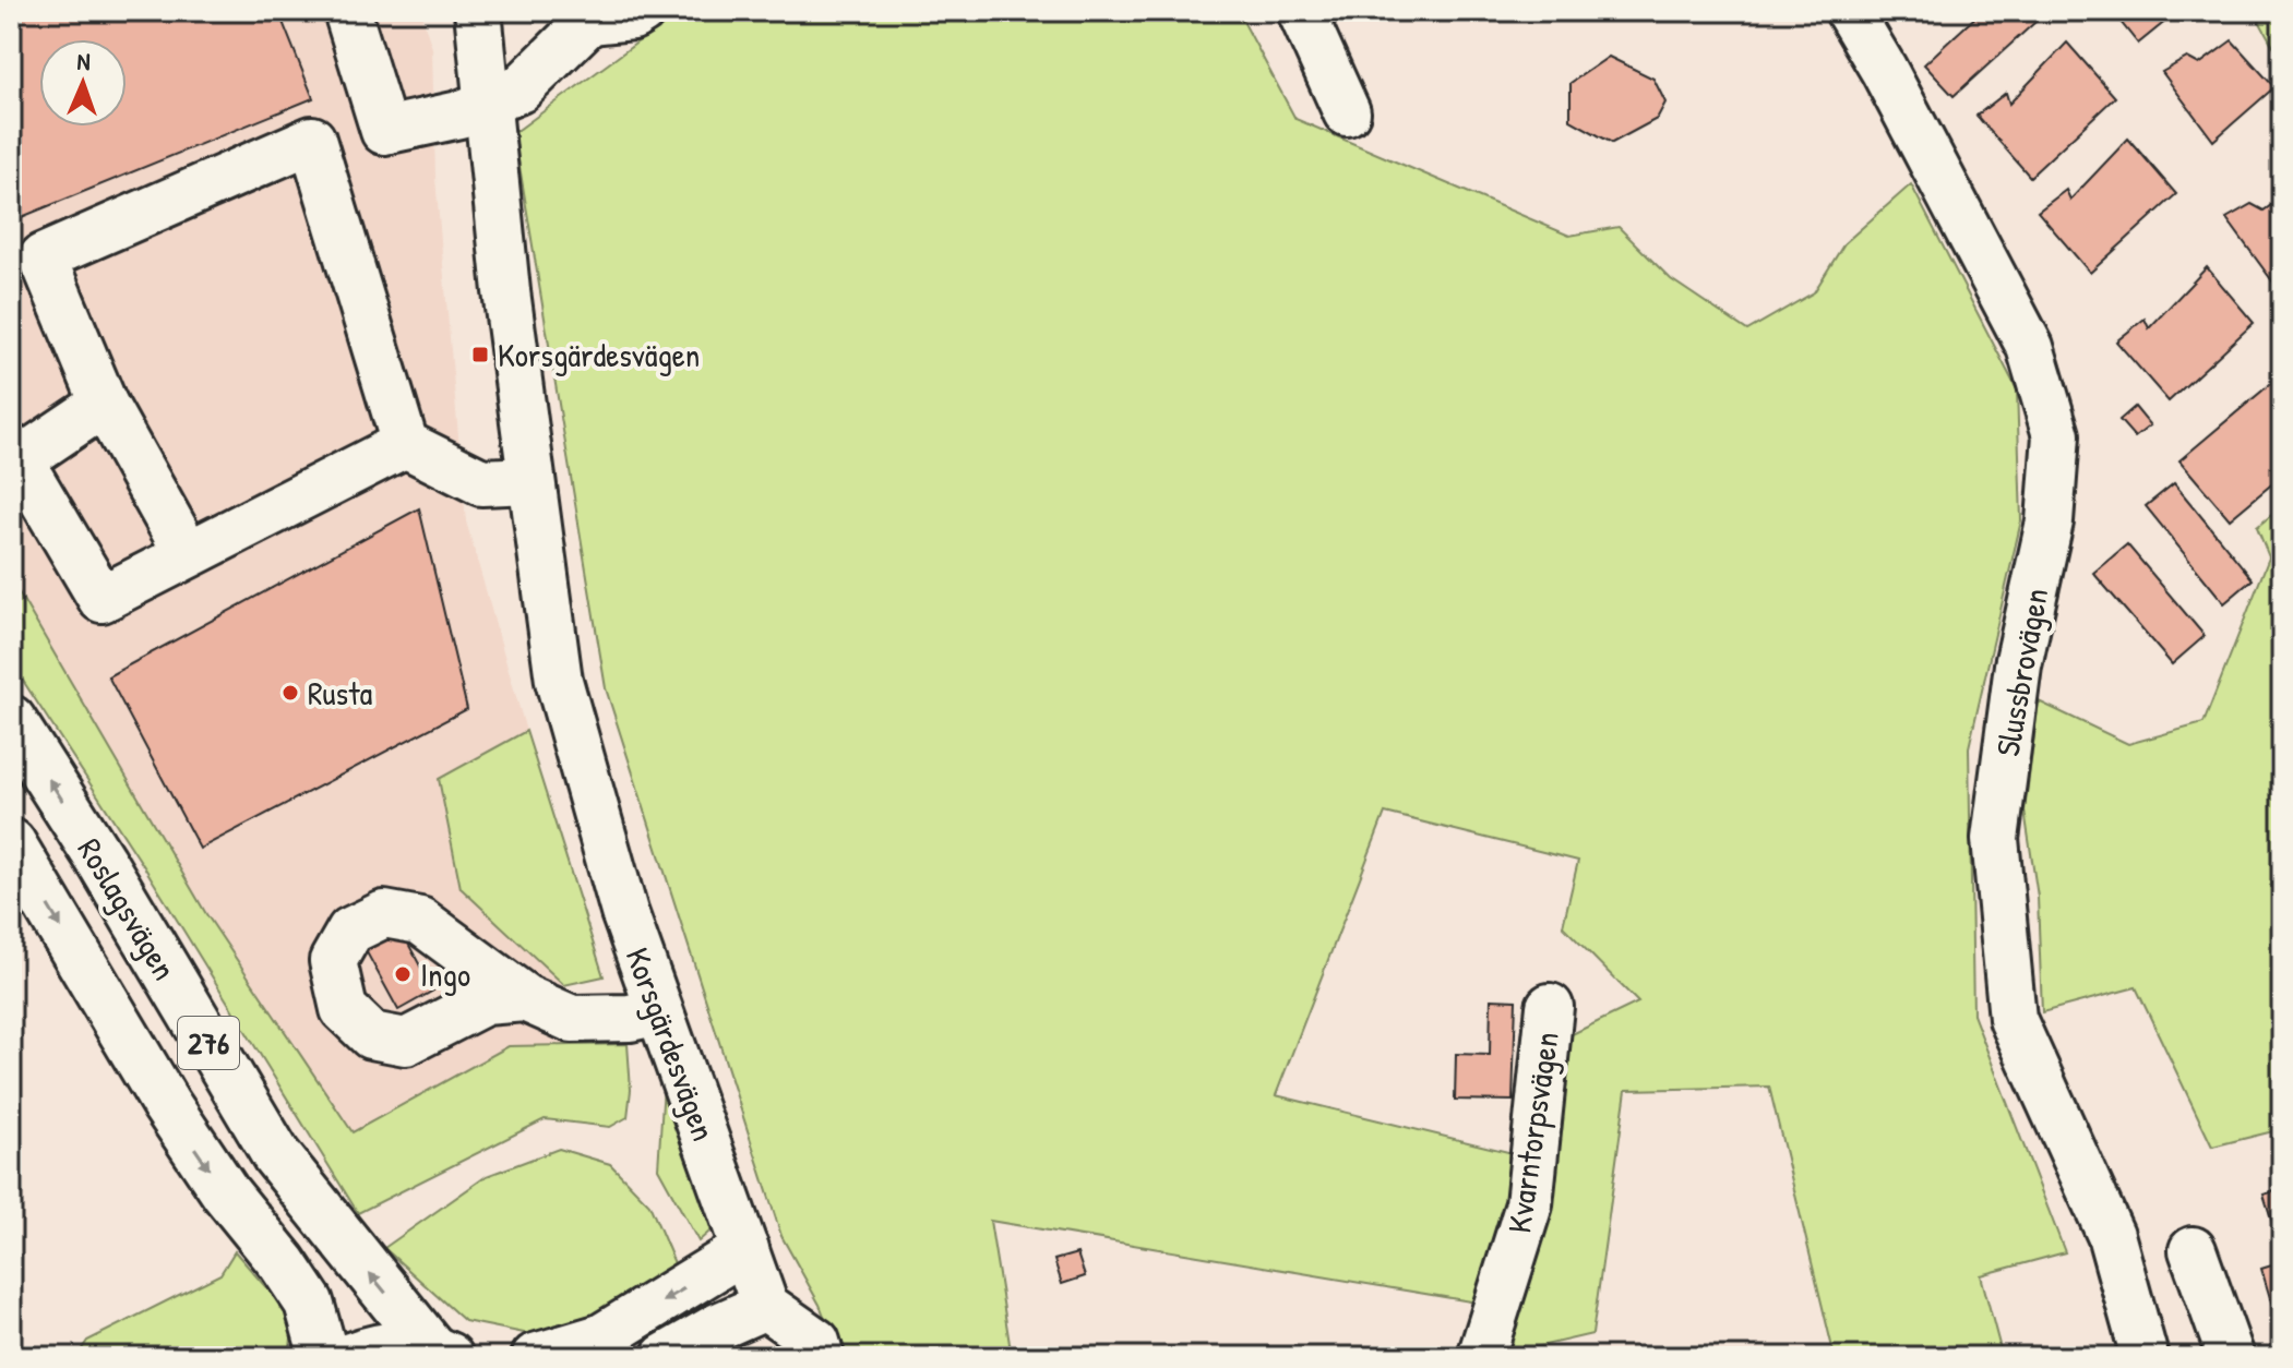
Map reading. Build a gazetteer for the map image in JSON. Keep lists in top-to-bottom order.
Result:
{
  "streets": {
    "main road": ["Roslagsvägen", "276"],
    "street": ["Slussbrovägen", "Korsgärdesvägen", "Kvarntorpsvägen"]
  },
  "crossings": [
    ["Roslagsvägen", "276"]
  ],
  "places": {
    "transit": ["Korsgärdesvägen"],
    "other": ["Rusta", "Ingo"]
  },
  "north": "top"
}
